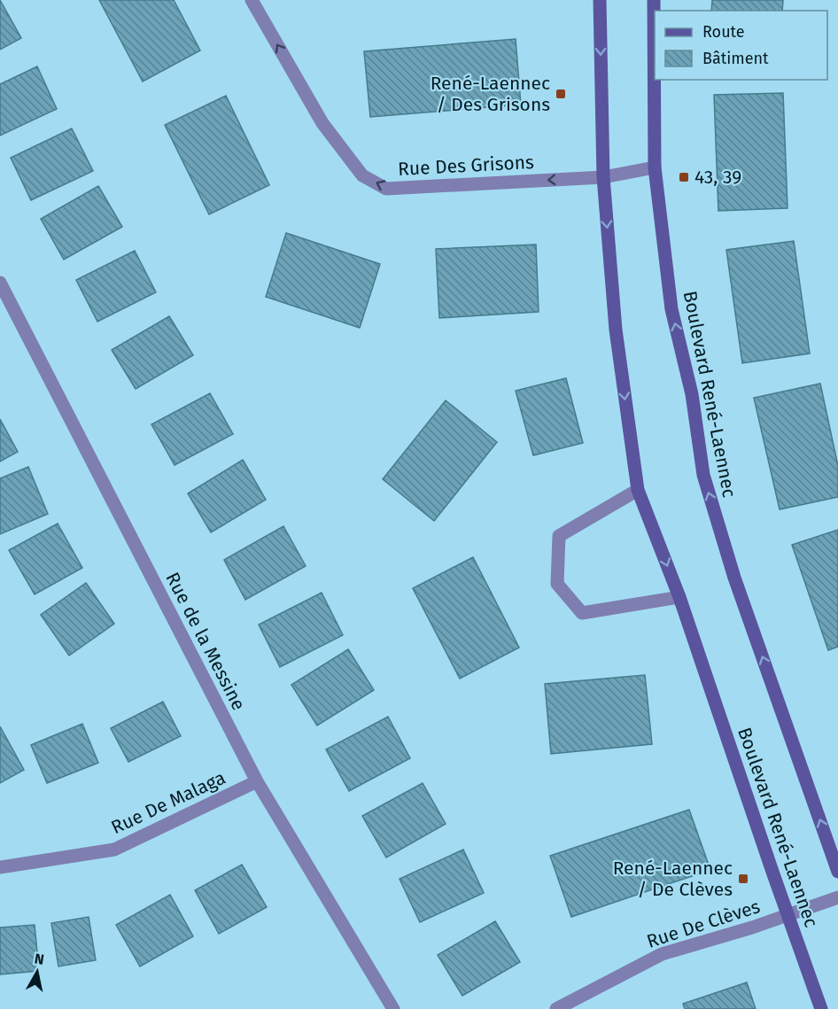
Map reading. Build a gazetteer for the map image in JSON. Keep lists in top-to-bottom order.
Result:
{
  "streets": {
    "street": [
      "Rue Des Grisons",
      "Boulevard René-Laennec",
      "Rue de la Messine",
      "Rue De Malaga",
      "Rue De Clèves"
    ]
  },
  "crossings": [
    ["Rue Des Grisons", "Boulevard René-Laennec"],
    ["Boulevard René-Laennec", "Rue De Clèves"],
    ["Rue de la Messine", "Rue De Malaga"]
  ],
  "one_way": ["Rue Des Grisons"],
  "places": {
    "transit": ["René-Laennec / Des Grisons", "43, 39", "René-Laennec / De Clèves"]
  },
  "legend": ["Route", "Bâtiment"],
  "north": "top"
}
